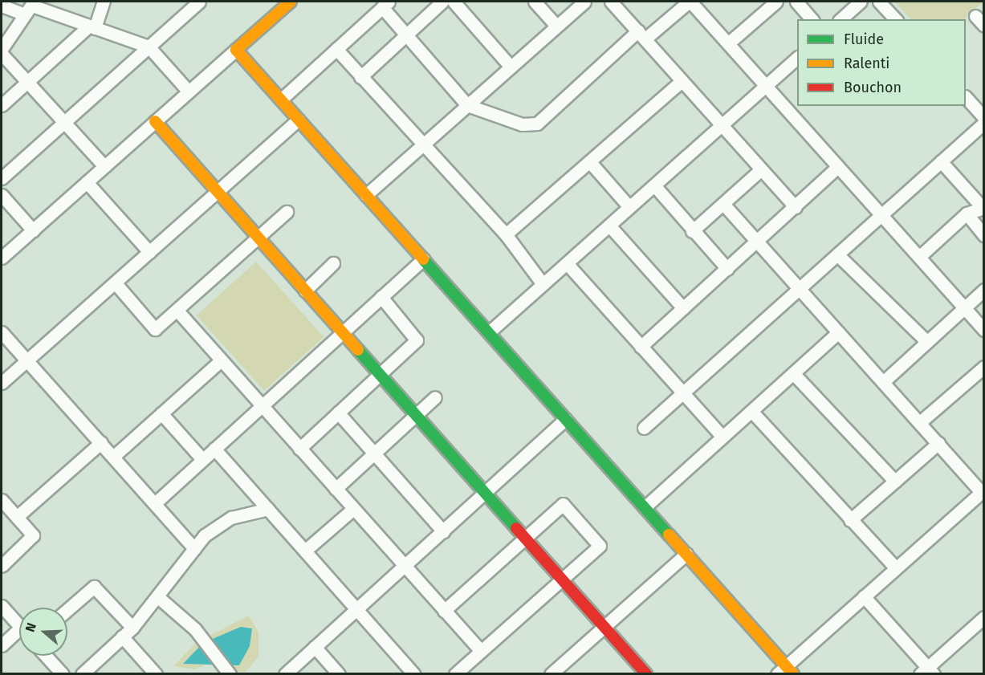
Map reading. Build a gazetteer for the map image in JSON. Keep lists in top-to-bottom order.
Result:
{
  "legend": ["Fluide", "Ralenti", "Bouchon"],
  "north": "left"
}
